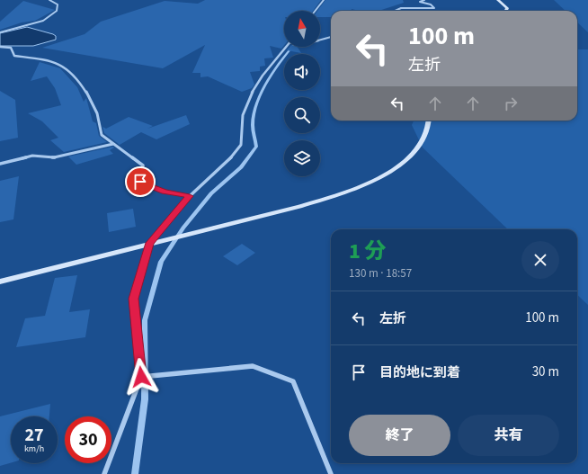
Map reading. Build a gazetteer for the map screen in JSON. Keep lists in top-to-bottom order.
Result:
{
  "north": "top",
  "page": {
    "turn": ["100 m", "左折"],
    "heading": ["1 分", "130 m · 18:57"],
    "list": [
      {
        "name": "左折",
        "value": "100 m"
      },
      {
        "name": "目的地に到着",
        "value": "30 m"
      }
    ],
    "buttons": ["終了", "共有"],
    "speed": "27 km/h",
    "limit": "30"
  }
}
